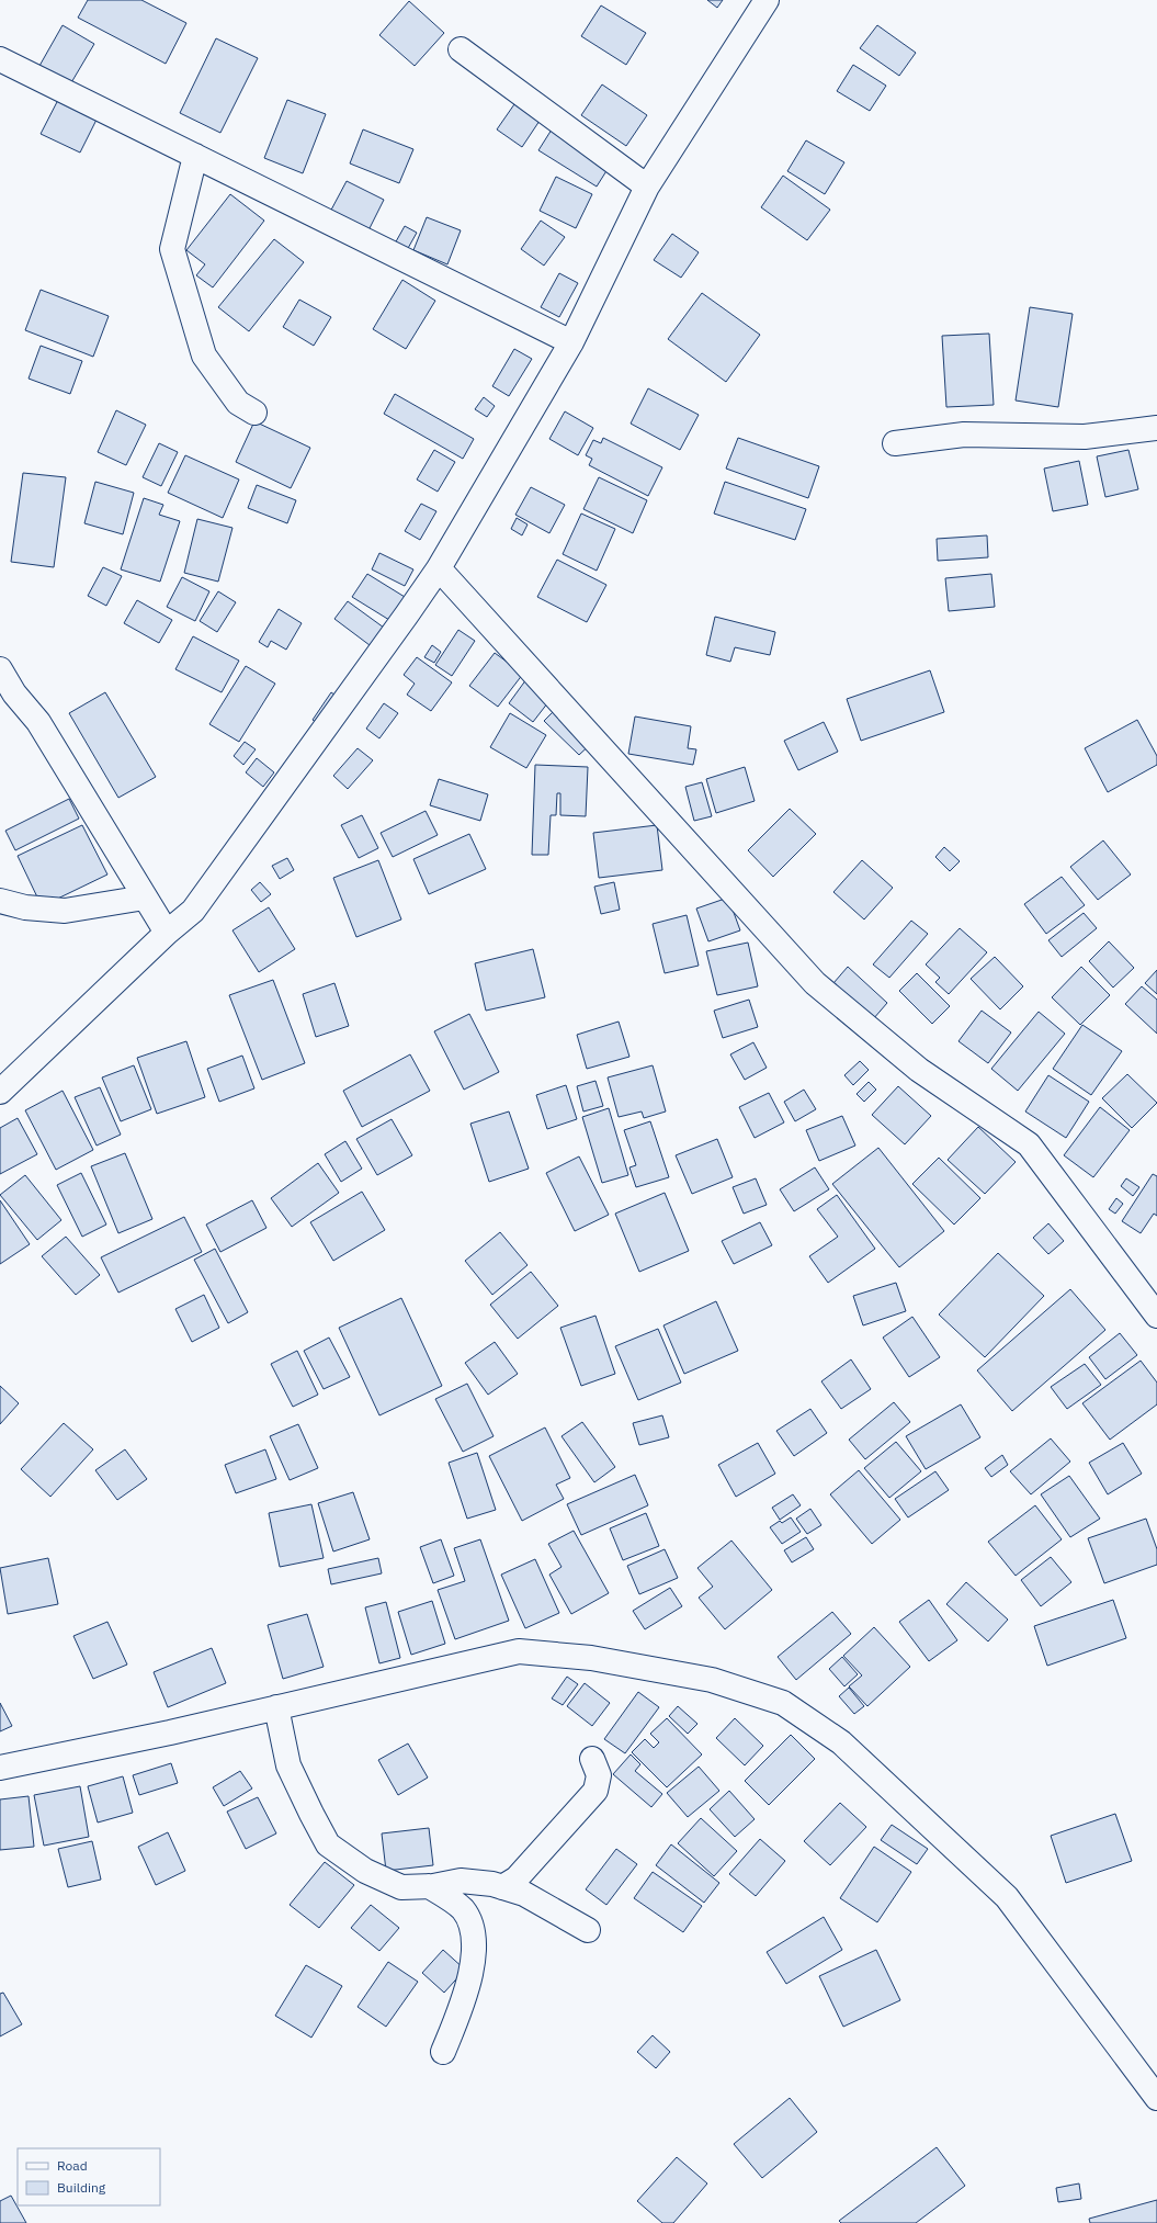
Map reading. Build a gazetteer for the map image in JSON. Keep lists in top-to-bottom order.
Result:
{
  "legend": ["Road", "Building"]
}
